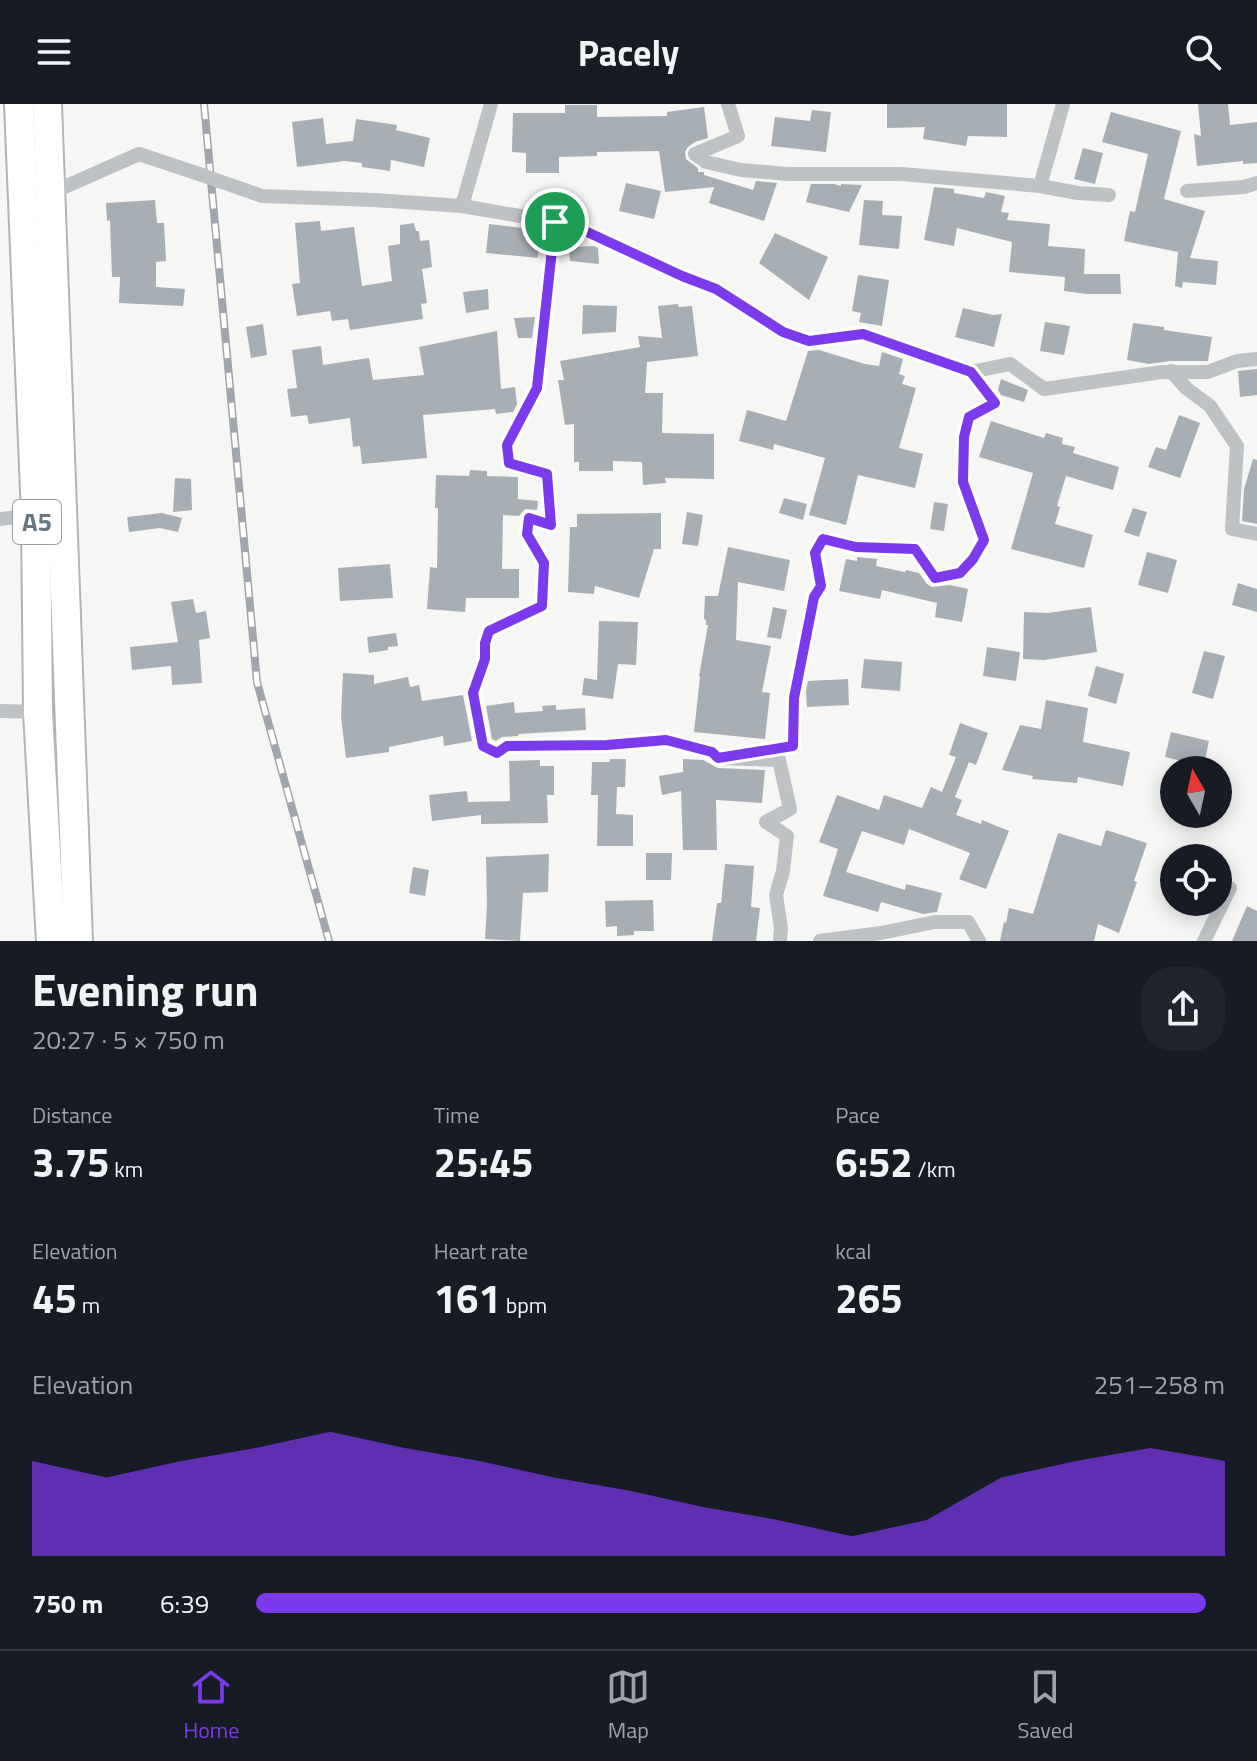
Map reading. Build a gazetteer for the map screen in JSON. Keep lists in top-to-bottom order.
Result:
{
  "streets": {
    "highway": ["A5"]
  },
  "north": "top",
  "page": {
    "header": "Pacely",
    "heading": ["Evening run", "20:27 · 5 × 750 m"],
    "stats": [
      ["Distance", "3.75 km"],
      ["Time", "25:45"],
      ["Pace", "6:52 /km"],
      ["Elevation", "45 m"],
      ["Heart rate", "161 bpm"],
      ["kcal", "265"]
    ],
    "chart": ["Elevation", "251–258 m"],
    "list": [
      {
        "name": "750 m",
        "note": "6:39"
      }
    ],
    "tabs": ["Home", "Map", "Saved"]
  }
}
